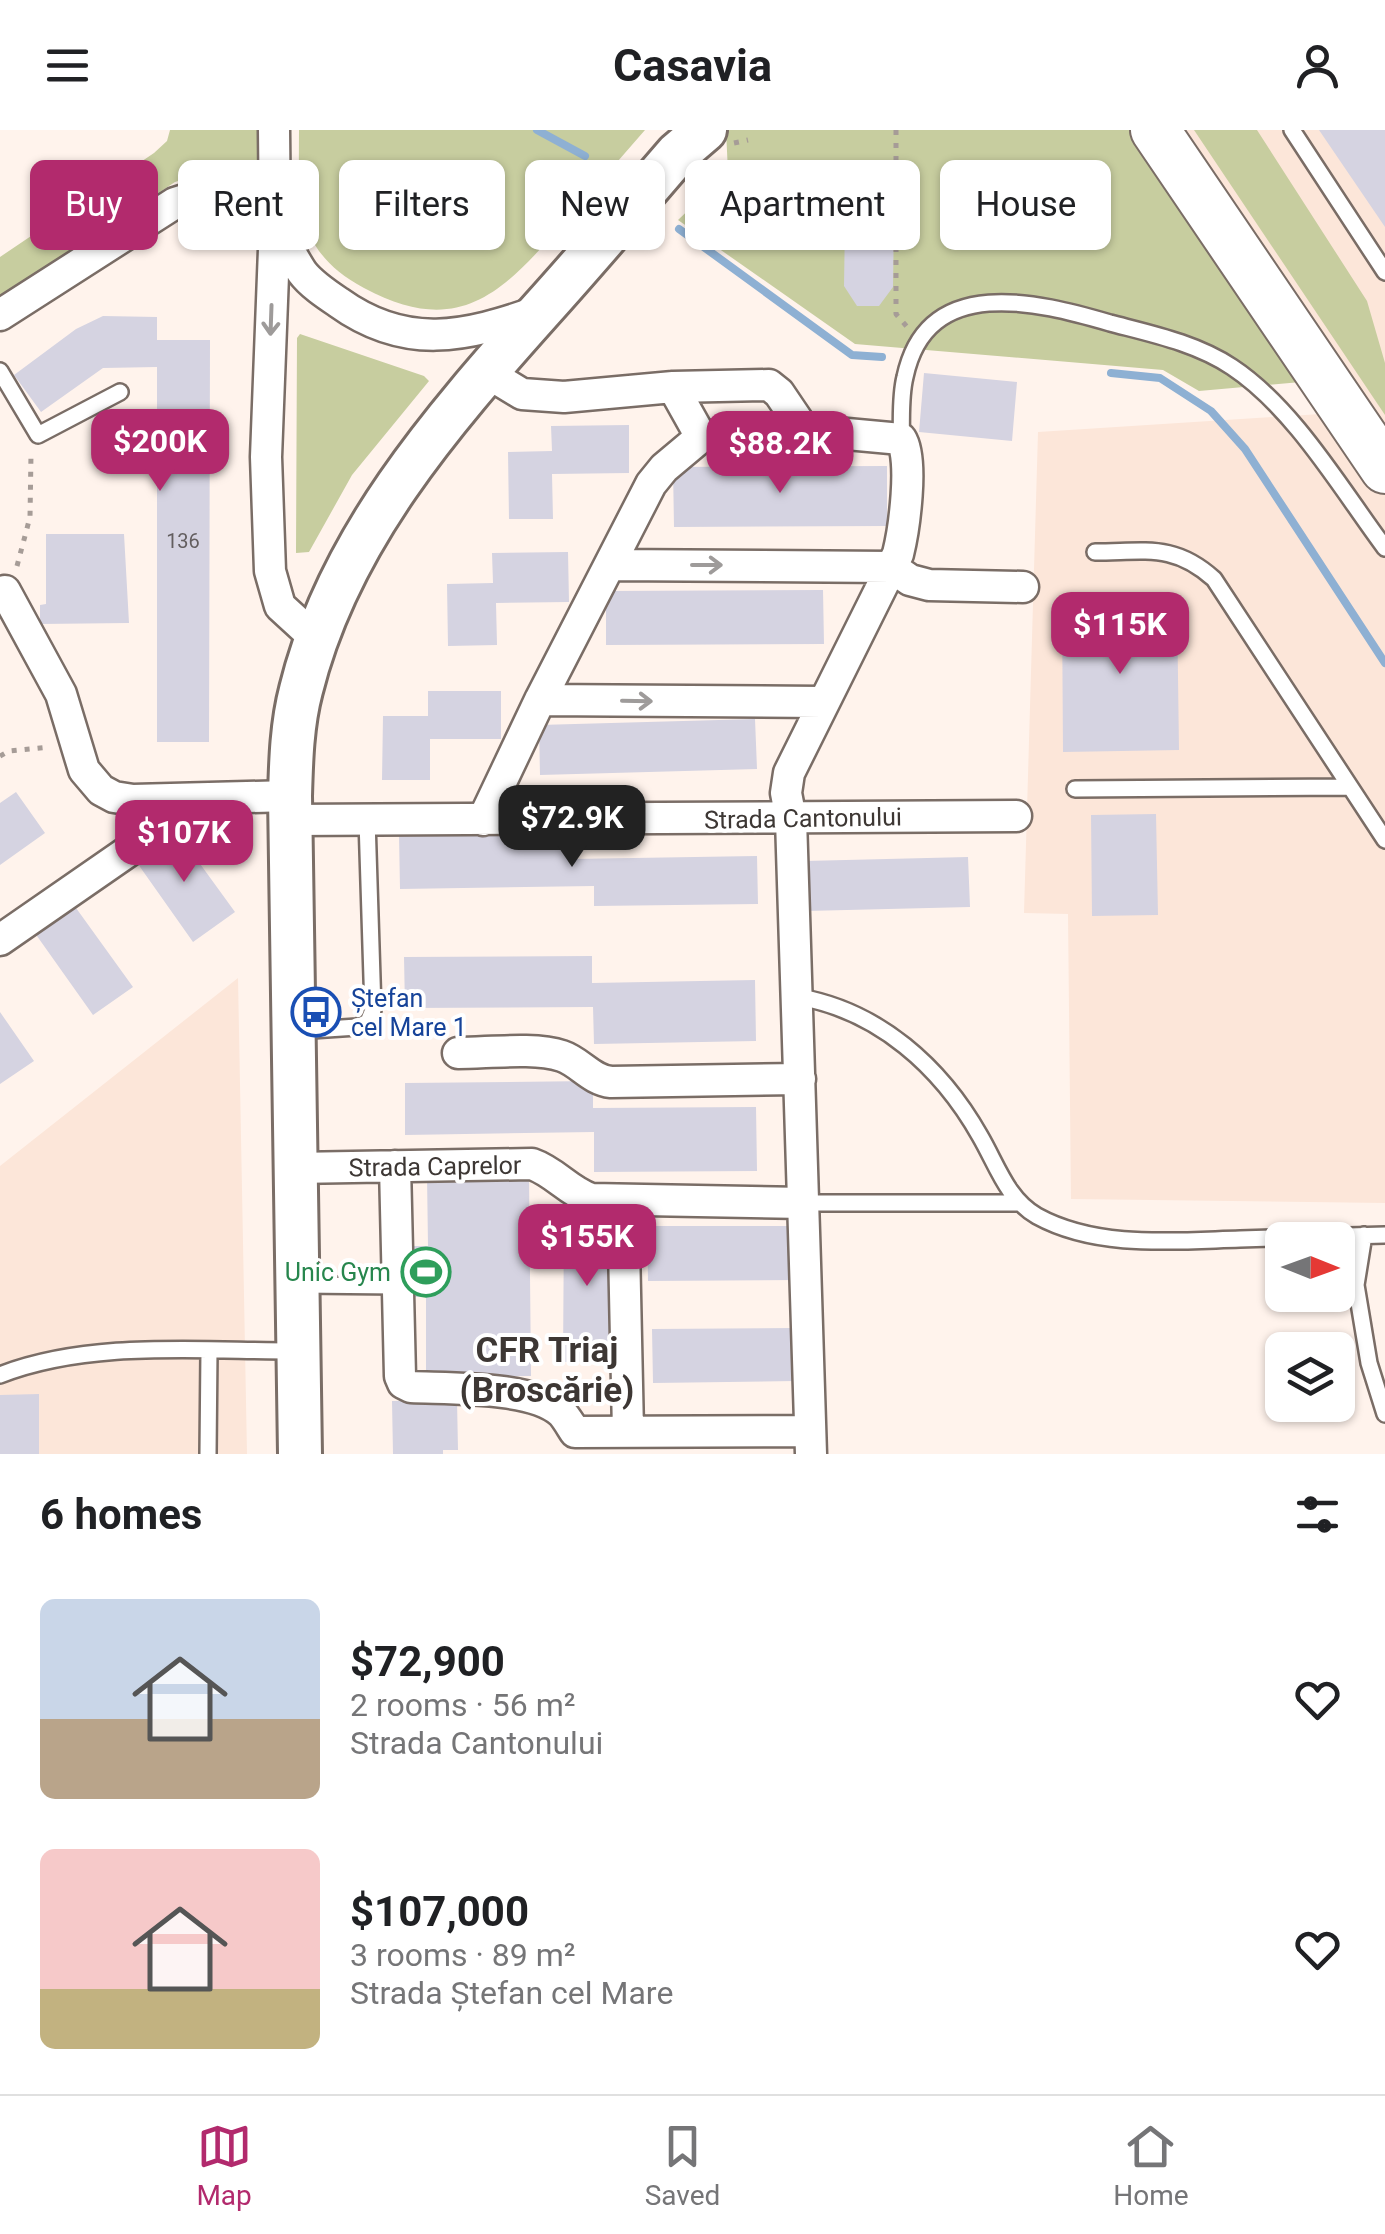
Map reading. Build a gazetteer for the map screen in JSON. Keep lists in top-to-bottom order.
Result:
{
  "streets": {
    "street": ["Strada Cantonului", "Strada Caprelor"]
  },
  "districts": ["CFR Triaj (Broscărie)"],
  "places": {
    "bus stop": ["Ștefan cel Mare 1"],
    "sports": ["Unic Gym"]
  },
  "house_numbers": ["136"],
  "north": "right",
  "page": {
    "header": "Casavia",
    "chip": [
      "Buy",
      "Rent",
      "Filters",
      "New",
      "Apartment",
      "House"
    ],
    "price": [
      "$200K",
      "$88.2K",
      "$115K",
      "$72.9K",
      "$107K",
      "$155K"
    ],
    "heading": "6 homes",
    "list": [
      {
        "name": "$72,900",
        "note": "2 rooms · 56 m² · Strada Cantonului"
      },
      {
        "name": "$107,000",
        "note": "3 rooms · 89 m² · Strada Ștefan cel Mare"
      }
    ],
    "tabs": ["Map", "Saved", "Home"]
  }
}
